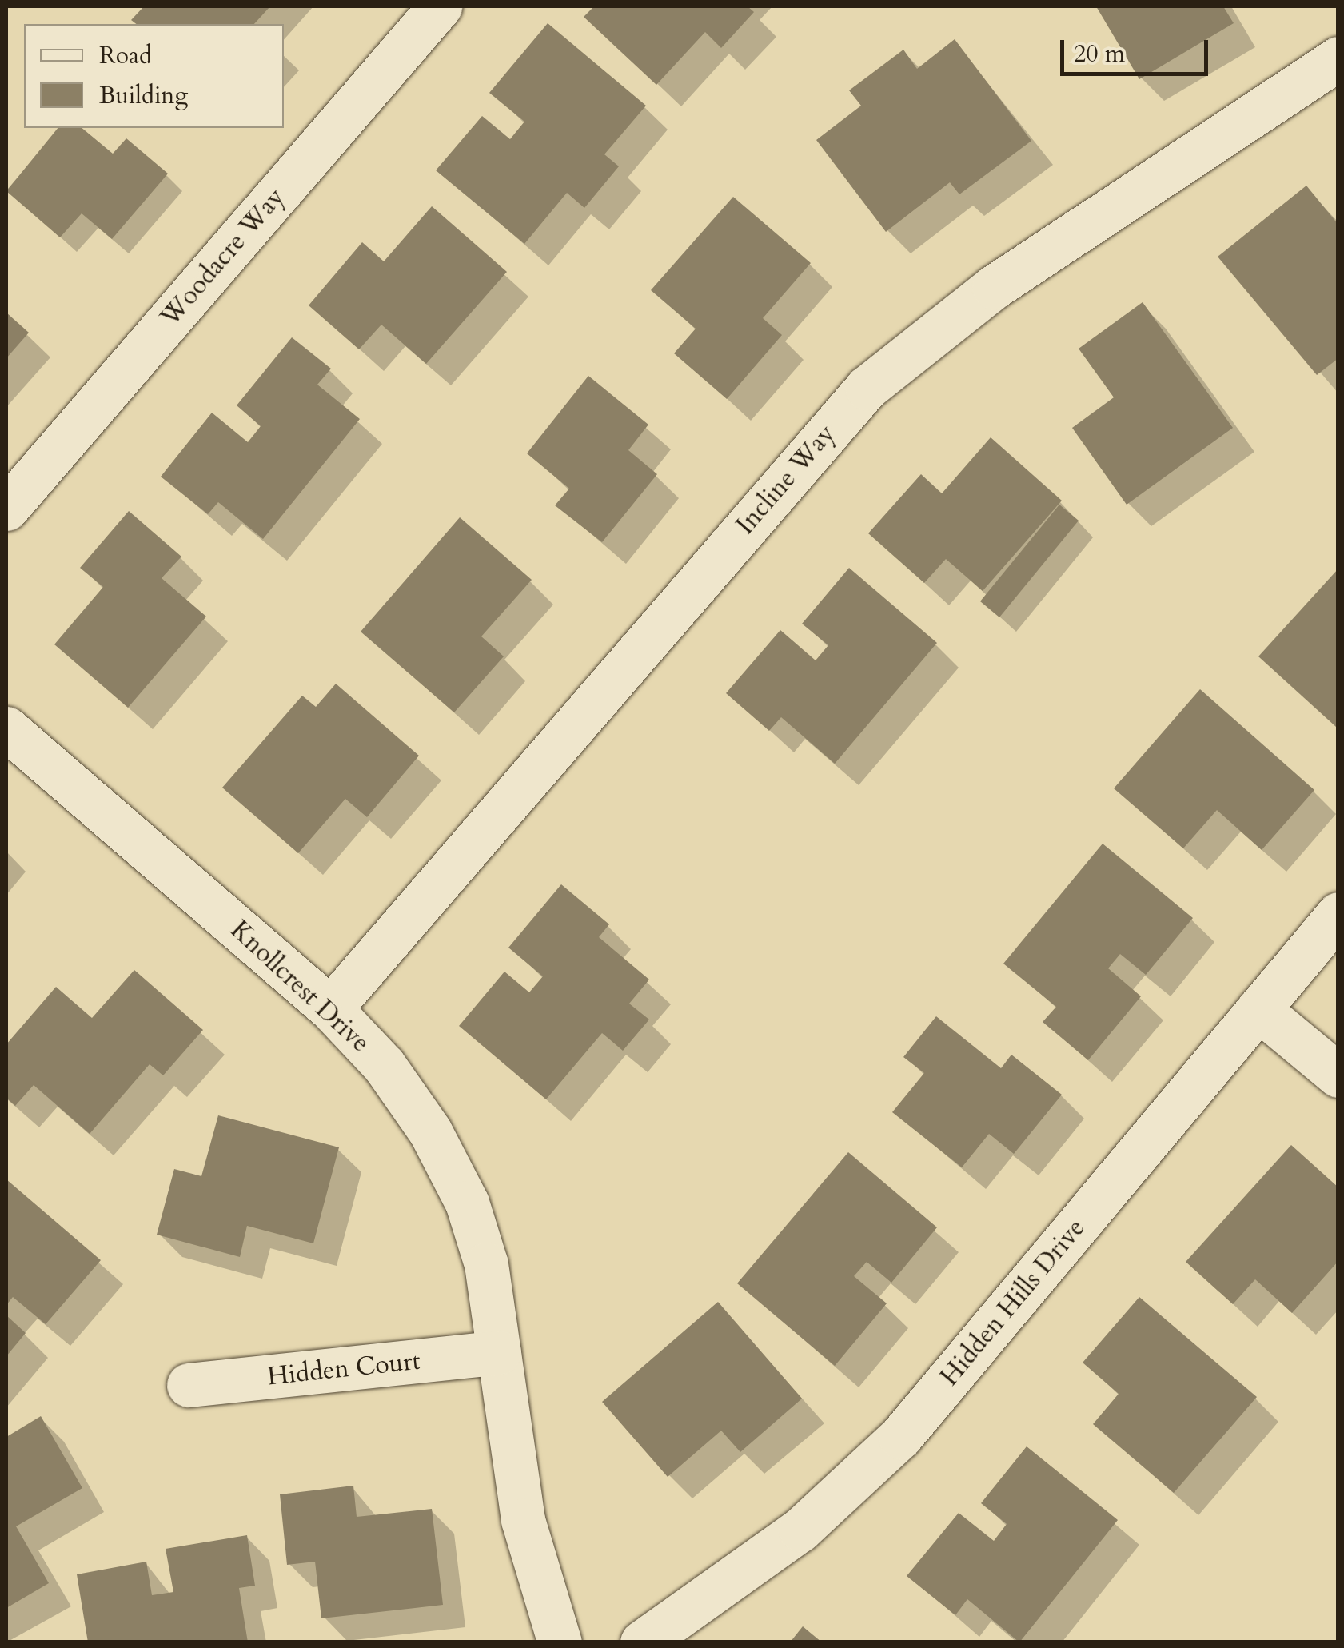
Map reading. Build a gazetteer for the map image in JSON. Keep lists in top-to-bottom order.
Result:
{
  "streets": {
    "street": [
      "Woodacre Way",
      "Incline Way",
      "Knollcrest Drive",
      "Hidden Hills Drive",
      "Hidden Court"
    ]
  },
  "crossings": [
    ["Incline Way", "Knollcrest Drive"],
    ["Knollcrest Drive", "Hidden Court"]
  ],
  "legend": ["Road", "Building"],
  "scale_bar": "20 m"
}
